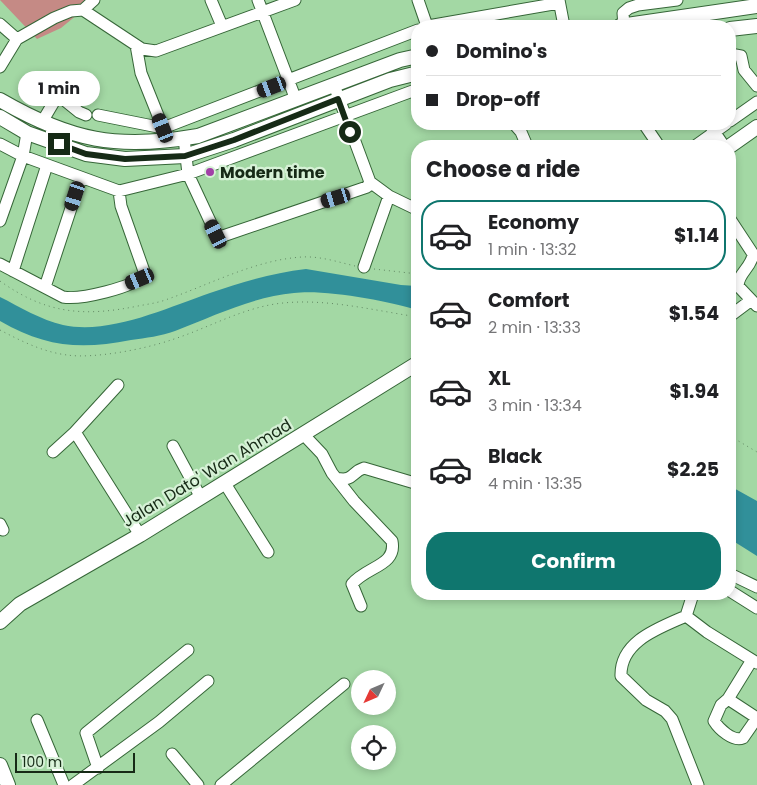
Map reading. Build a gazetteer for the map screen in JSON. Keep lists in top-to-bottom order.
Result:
{
  "streets": {
    "main road": ["Jalan Dato' Wan Ahmad"]
  },
  "places": ["Modern time"],
  "scale_bar": "100 m",
  "north": "bottom left",
  "page": {
    "banner": ["Domino's", "Drop-off"],
    "bubble": "1 min",
    "heading": "Choose a ride",
    "list": [
      {
        "name": "Economy",
        "note": "1 min · 13:32",
        "value": "$1.14"
      },
      {
        "name": "Comfort",
        "note": "2 min · 13:33",
        "value": "$1.54"
      },
      {
        "name": "XL",
        "note": "3 min · 13:34",
        "value": "$1.94"
      },
      {
        "name": "Black",
        "note": "4 min · 13:35",
        "value": "$2.25"
      }
    ],
    "buttons": "Confirm",
    "scale": "100 m"
  }
}
